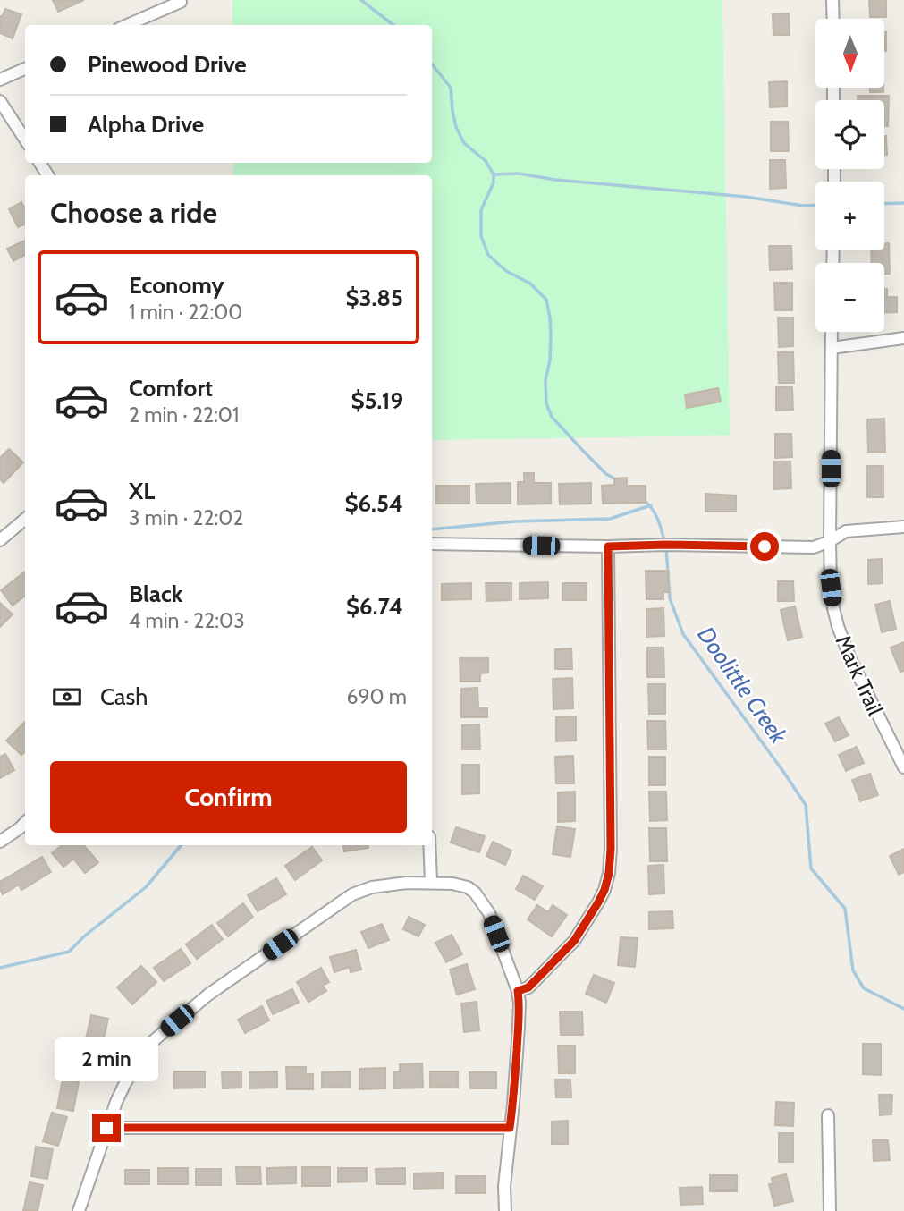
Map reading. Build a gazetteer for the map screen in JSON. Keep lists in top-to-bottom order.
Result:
{
  "streets": {
    "street": ["Mark Trail"]
  },
  "water": ["Doolittle Creek"],
  "north": "bottom",
  "page": {
    "map_buttons": ["+", "−"],
    "banner": ["Pinewood Drive", "Alpha Drive"],
    "heading": "Choose a ride",
    "list": [
      {
        "name": "Economy",
        "note": "1 min · 22:00",
        "value": "$3.85"
      },
      {
        "name": "Comfort",
        "note": "2 min · 22:01",
        "value": "$5.19"
      },
      {
        "name": "XL",
        "note": "3 min · 22:02",
        "value": "$6.54"
      },
      {
        "name": "Black",
        "note": "4 min · 22:03",
        "value": "$6.74"
      }
    ],
    "pay": ["Cash", "690 m"],
    "buttons": "Confirm",
    "bubble": "2 min"
  }
}
